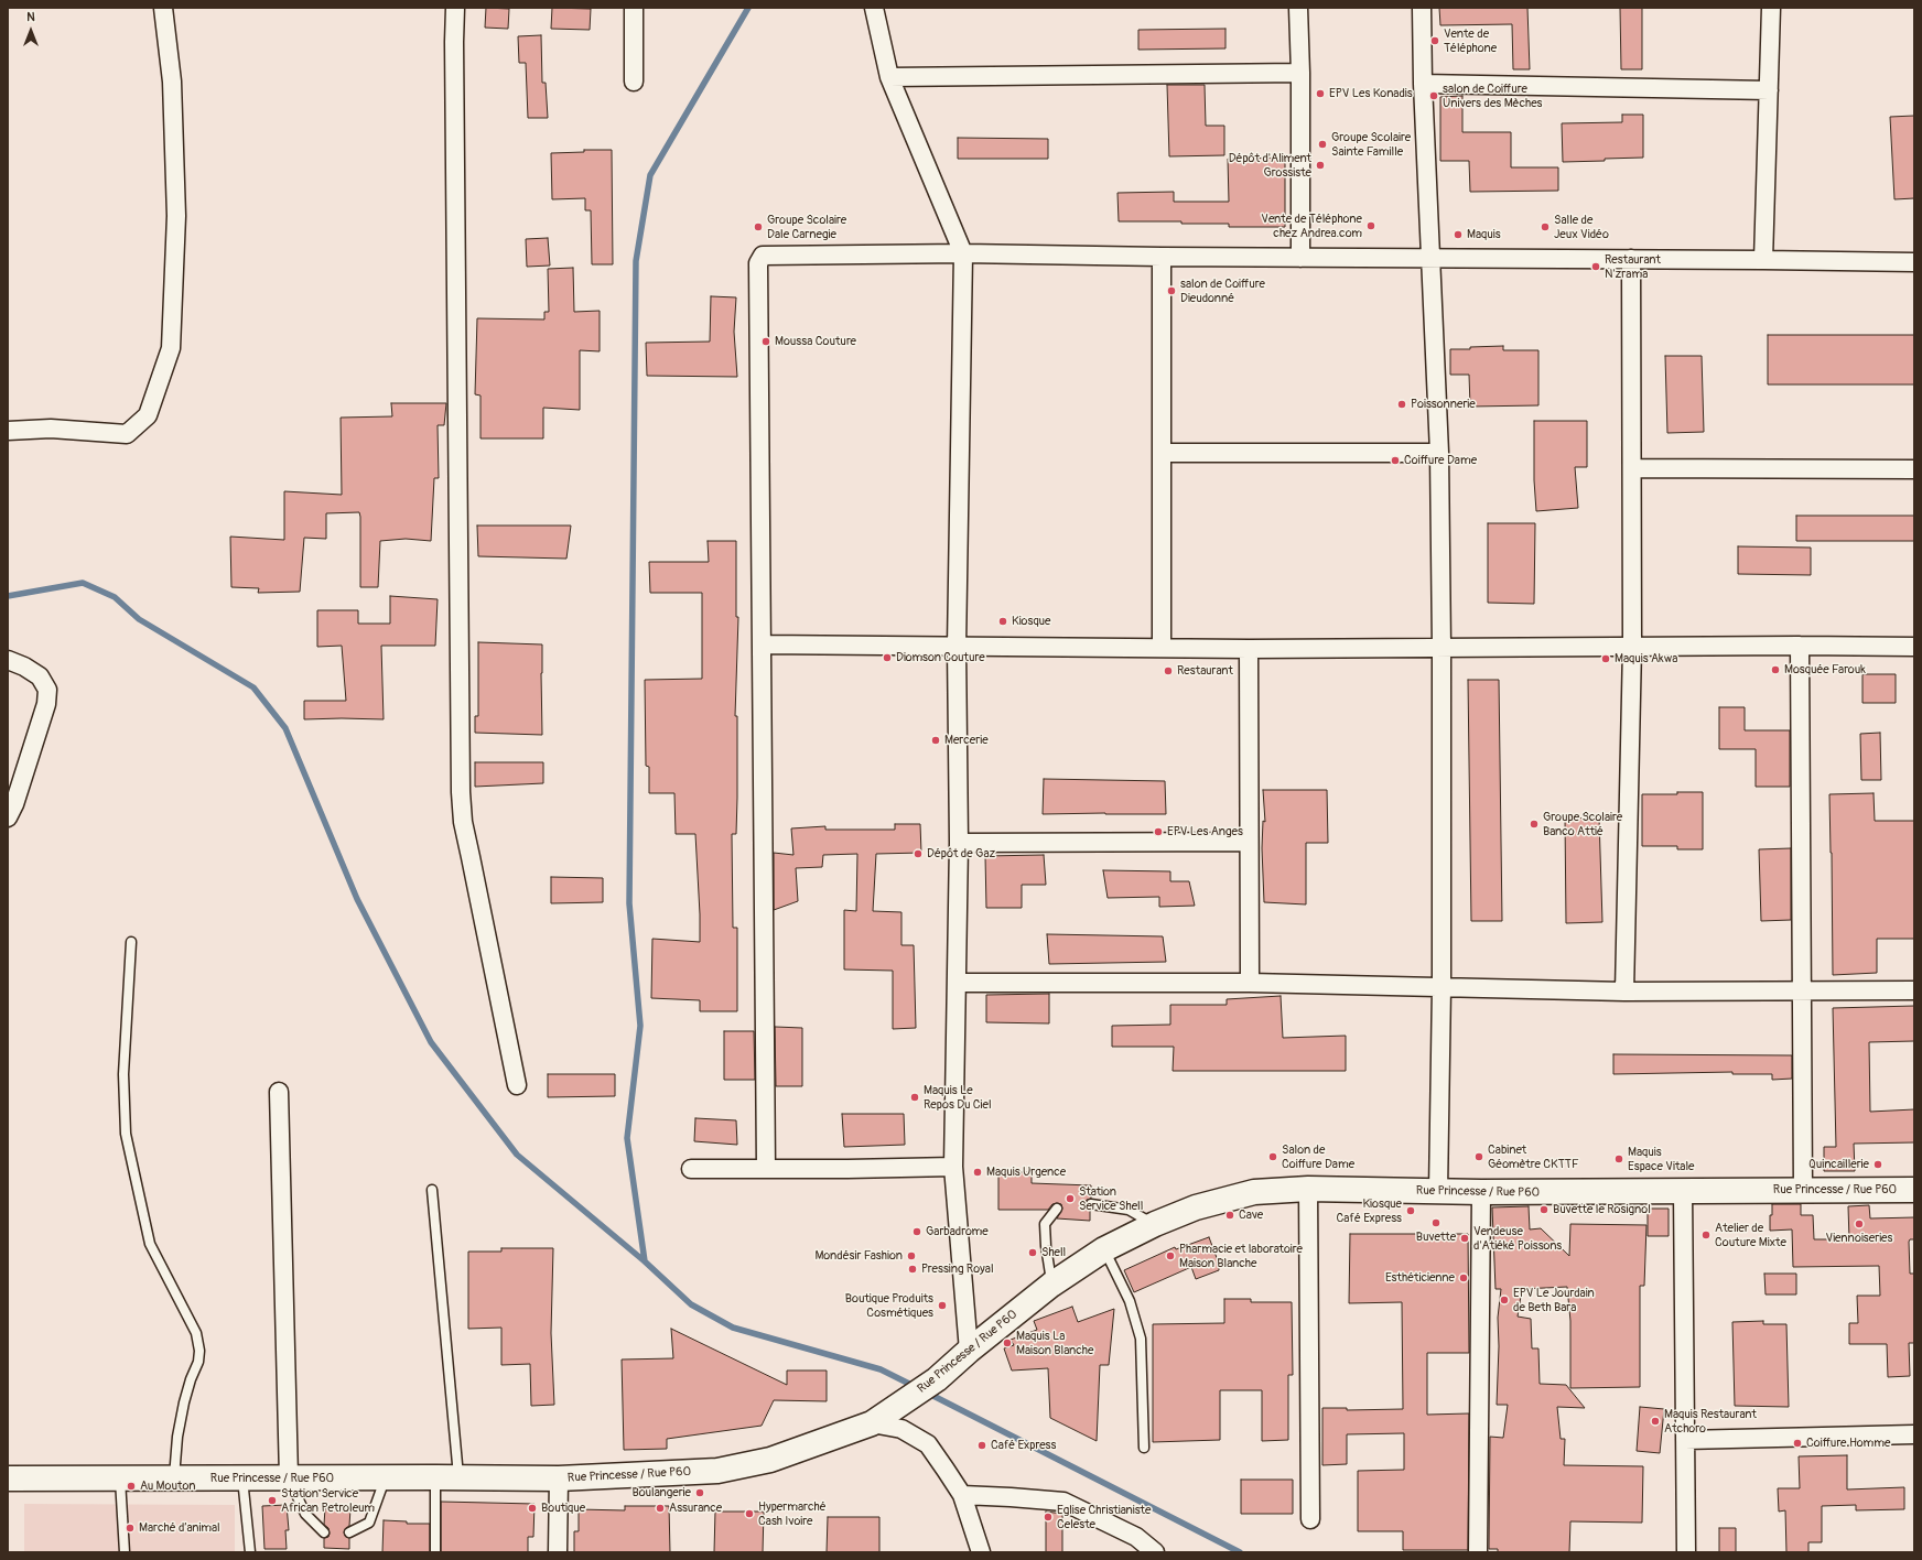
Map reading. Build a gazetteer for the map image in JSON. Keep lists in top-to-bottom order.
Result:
{
  "streets": {
    "street": ["Rue Princesse / Rue P60"]
  },
  "places": [
    "Vente de Téléphone",
    "EPV Les Konadis",
    "salon de Coiffure Univers des Mèches",
    "Groupe Scolaire Sainte Famille",
    "Dépôt d'Aliment Grossiste",
    "Vente de Téléphone chez Andrea.com",
    "Groupe Scolaire Dale Carnegie",
    "Salle de Jeux Vidéo",
    "Maquis",
    "Restaurant N'zrama",
    "salon de Coiffure Dieudonné",
    "Moussa Couture",
    "Poissonnerie",
    "Coiffure Dame",
    "Kiosque",
    "Diomson Couture",
    "Maquis Akwa",
    "Mosquée Farouk",
    "Restaurant",
    "Mercerie",
    "Groupe Scolaire Banco Attié",
    "EPV Les Anges",
    "Dépôt de Gaz",
    "Maquis Le Repos Du Ciel",
    "Salon de Coiffure Dame",
    "Cabinet Géomètre CKTTF",
    "Maquis Espace Vitale",
    "Quincaillerie",
    "Maquis Urgence",
    "Station Service Shell",
    "Buvette le Rosignol",
    "Kiosque Café Express",
    "Cave",
    "Buvette",
    "Viennoiseries",
    "Garbadrome",
    "Atelier de Couture Mixte",
    "Vendeuse d'Atiéké Poissons",
    "Shell",
    "Mondésir Fashion",
    "Pharmacie et laboratoire Maison Blanche",
    "Pressing Royal",
    "Esthéticienne",
    "EPV Le Jourdain de Beth Bara",
    "Boutique Produits Cosmétiques",
    "Maquis La Maison Blanche",
    "Maquis Restaurant Atchoro",
    "Coiffure Homme",
    "Café Express",
    "Au Mouton",
    "Boulangerie",
    "Station Service African Petroleum",
    "Boutique",
    "Assurance",
    "Hypermarché Cash Ivoire",
    "Eglise Christianiste Celeste",
    "Marché d’animal"
  ],
  "north": "top"
}
